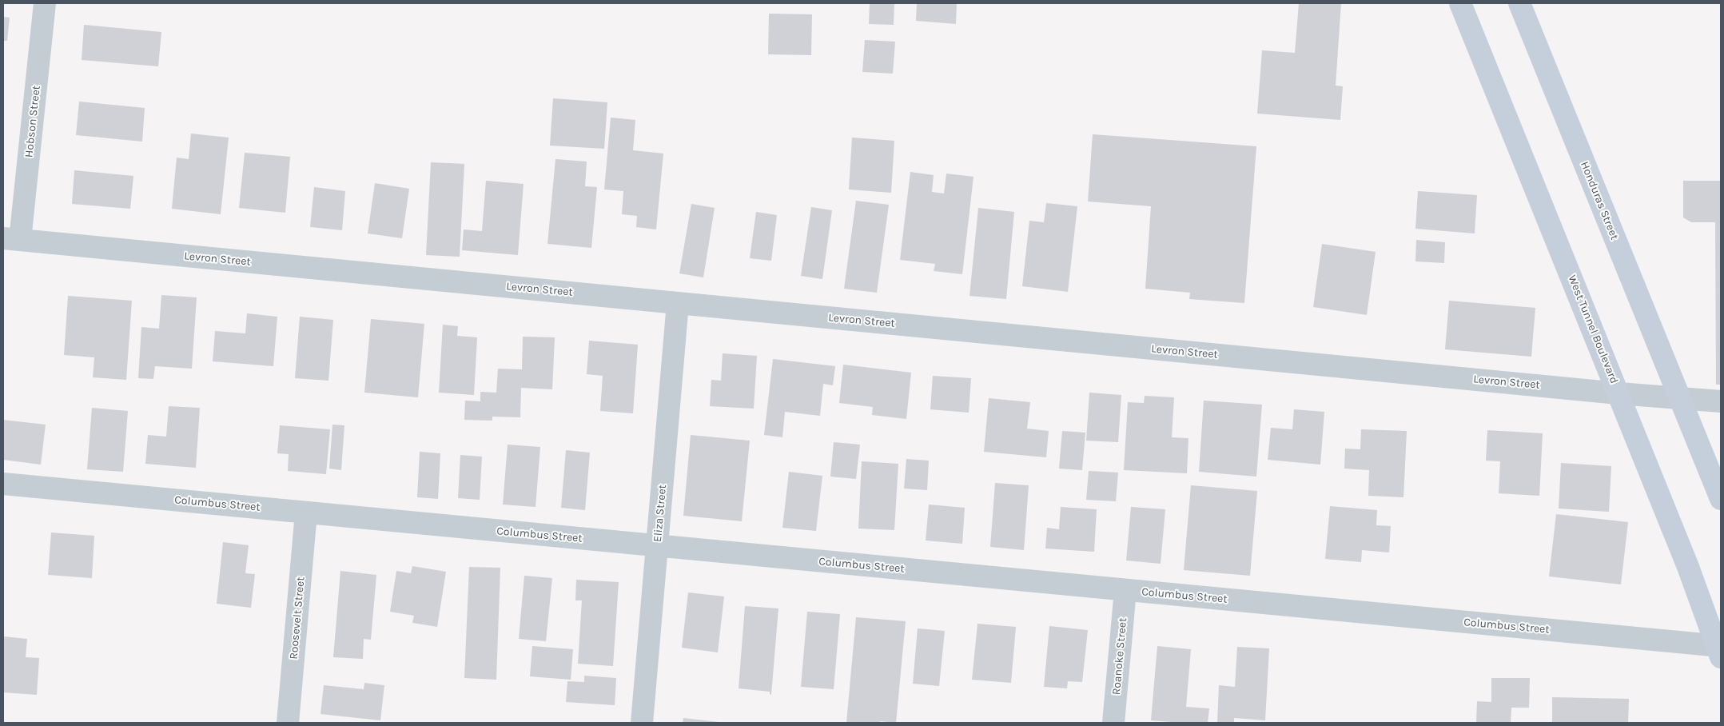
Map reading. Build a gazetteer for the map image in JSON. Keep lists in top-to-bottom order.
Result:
{
  "streets": {
    "main road": ["Honduras Street", "West Tunnel Boulevard"],
    "street": [
      "Hobson Street",
      "Levron Street",
      "Columbus Street",
      "Eliza Street",
      "Roosevelt Street",
      "Roanoke Street"
    ]
  },
  "crossings": [
    ["Hobson Street", "Levron Street"],
    ["Honduras Street", "Levron Street"],
    ["Levron Street", "West Tunnel Boulevard"],
    ["Levron Street", "Eliza Street"],
    ["West Tunnel Boulevard", "Columbus Street"],
    ["Columbus Street", "Eliza Street"],
    ["Columbus Street", "Roosevelt Street"],
    ["Columbus Street", "Roanoke Street"]
  ]
}
